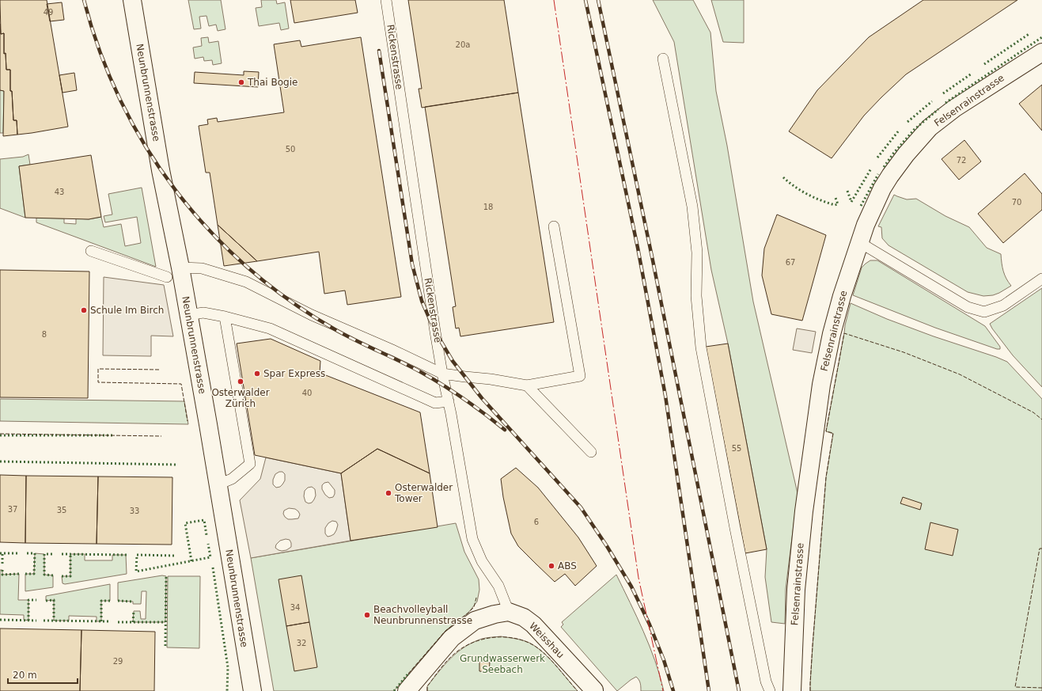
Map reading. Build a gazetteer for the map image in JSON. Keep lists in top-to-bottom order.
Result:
{
  "streets": {
    "street": ["Neunbrunnenstrasse", "Felsenrainstrasse", "Weisshau"],
    "lane": ["Rickenstrasse"]
  },
  "crossings": [
    ["Rickenstrasse", "Weisshau"]
  ],
  "parks": ["Grundwasserwerk Seebach"],
  "places": [
    "Thai Bogie",
    "Schule Im Birch",
    "Spar Express",
    "Osterwalder Zürich",
    "Osterwalder Tower",
    "ABS",
    "Beachvolleyball Neunbrunnenstrasse"
  ],
  "house_numbers": [
    "49",
    "20a",
    "50",
    "72",
    "43",
    "70",
    "18",
    "67",
    "8",
    "40",
    "55",
    "37",
    "35",
    "33",
    "6",
    "34",
    "32",
    "29"
  ],
  "scale_bar": "20 m"
}
